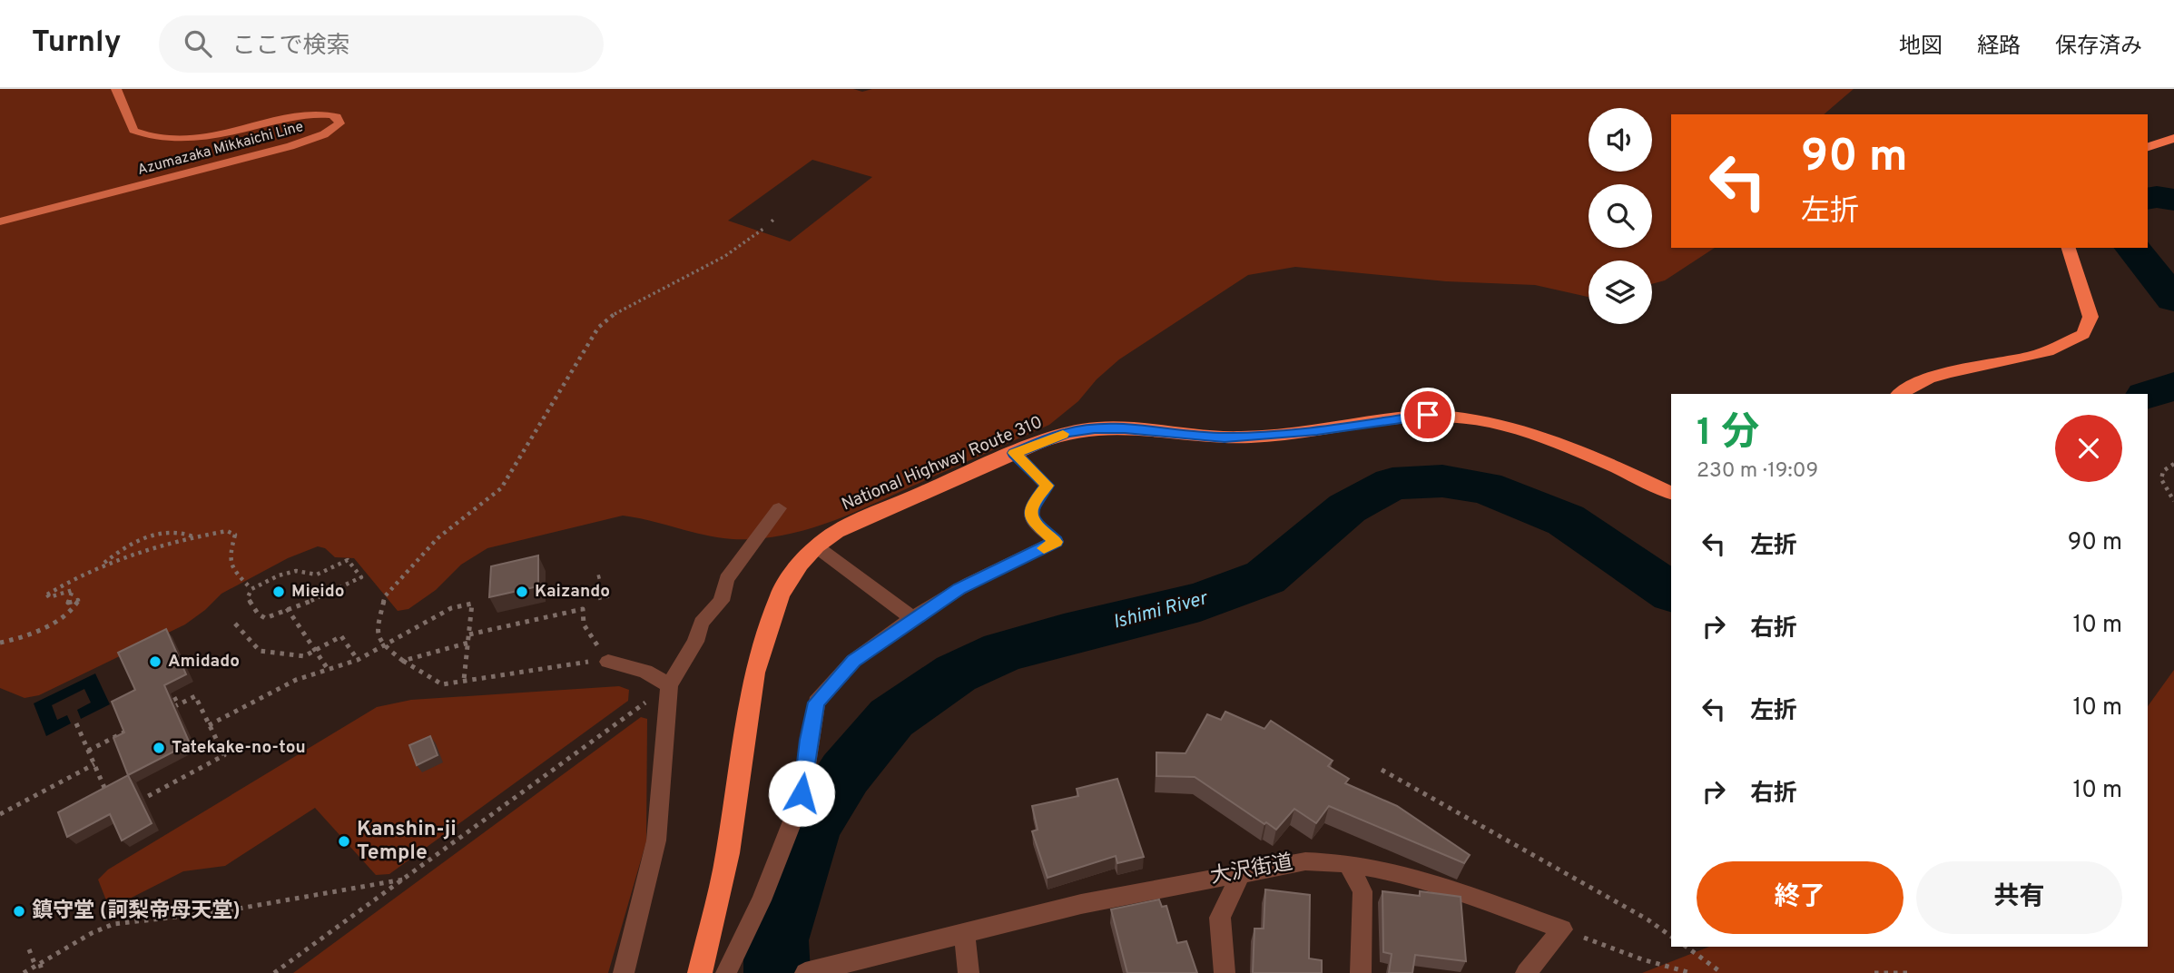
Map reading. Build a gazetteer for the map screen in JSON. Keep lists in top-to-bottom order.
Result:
{
  "streets": {
    "highway": ["National Highway Route 310"],
    "main road": ["Azumazaka Mikkaichi Line"],
    "street": ["大沢街道"]
  },
  "water": ["Ishimi River"],
  "places": [
    "Mieido",
    "Kaizando",
    "Amidado",
    "Tatekake-no-tou",
    "Kanshin-ji Temple",
    "鎮守堂 (訶梨帝母天堂)"
  ],
  "page": {
    "header": "Turnly",
    "search": "ここで検索",
    "nav": ["地図", "経路", "保存済み"],
    "turn": ["90 m", "左折"],
    "heading": ["1 分", "230 m · 19:09"],
    "list": [
      {
        "name": "左折",
        "value": "90 m"
      },
      {
        "name": "右折",
        "value": "10 m"
      },
      {
        "name": "左折",
        "value": "10 m"
      },
      {
        "name": "右折",
        "value": "10 m"
      }
    ],
    "buttons": ["終了", "共有"]
  }
}
